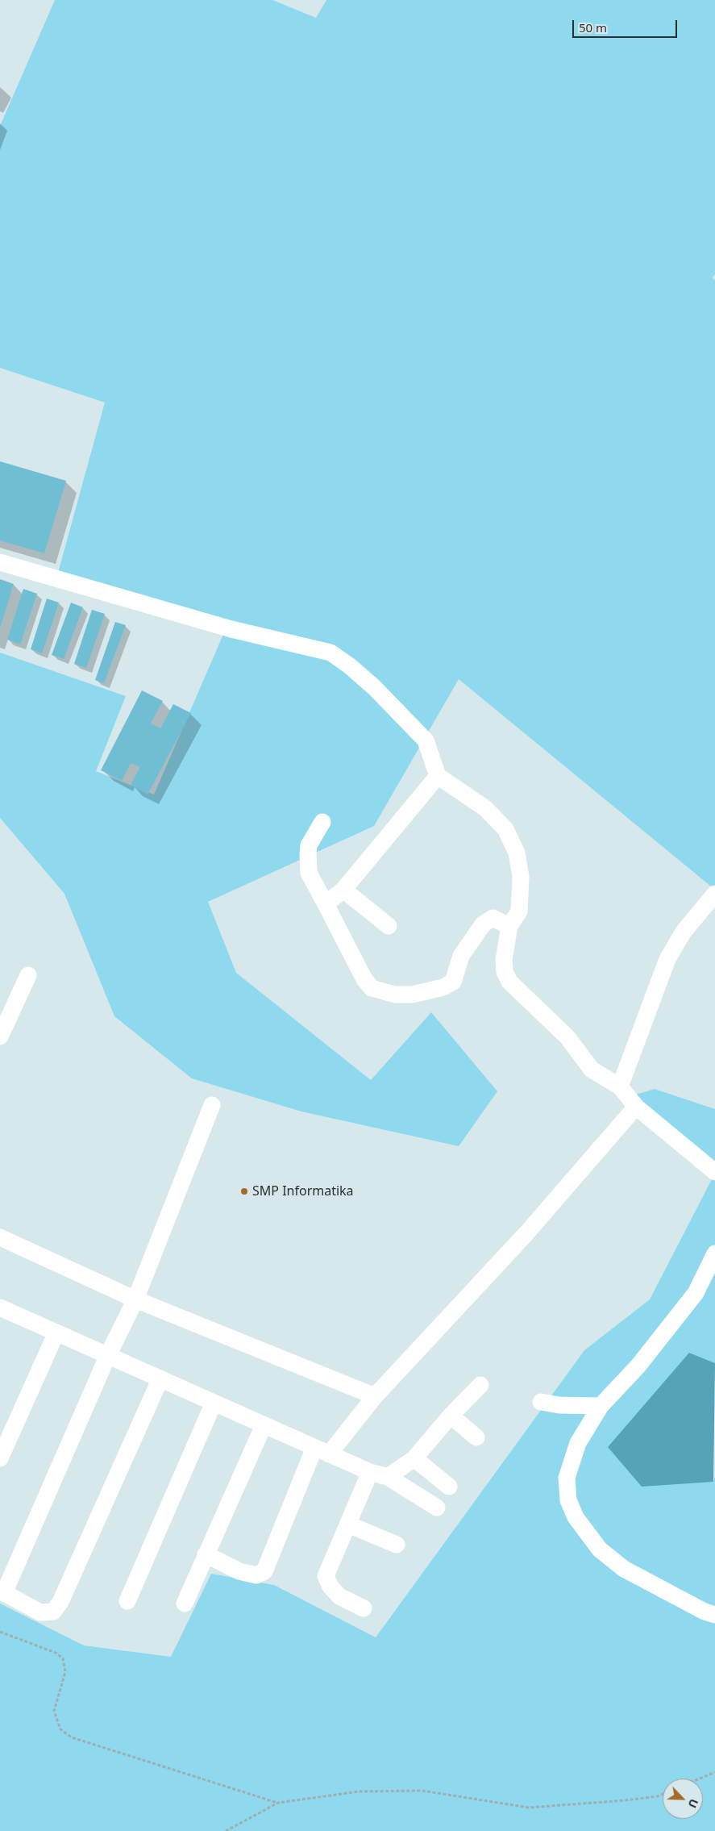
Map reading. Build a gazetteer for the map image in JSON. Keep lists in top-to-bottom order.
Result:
{
  "places": ["SMP Informatika"],
  "scale_bar": "50 m",
  "north": "bottom right"
}
